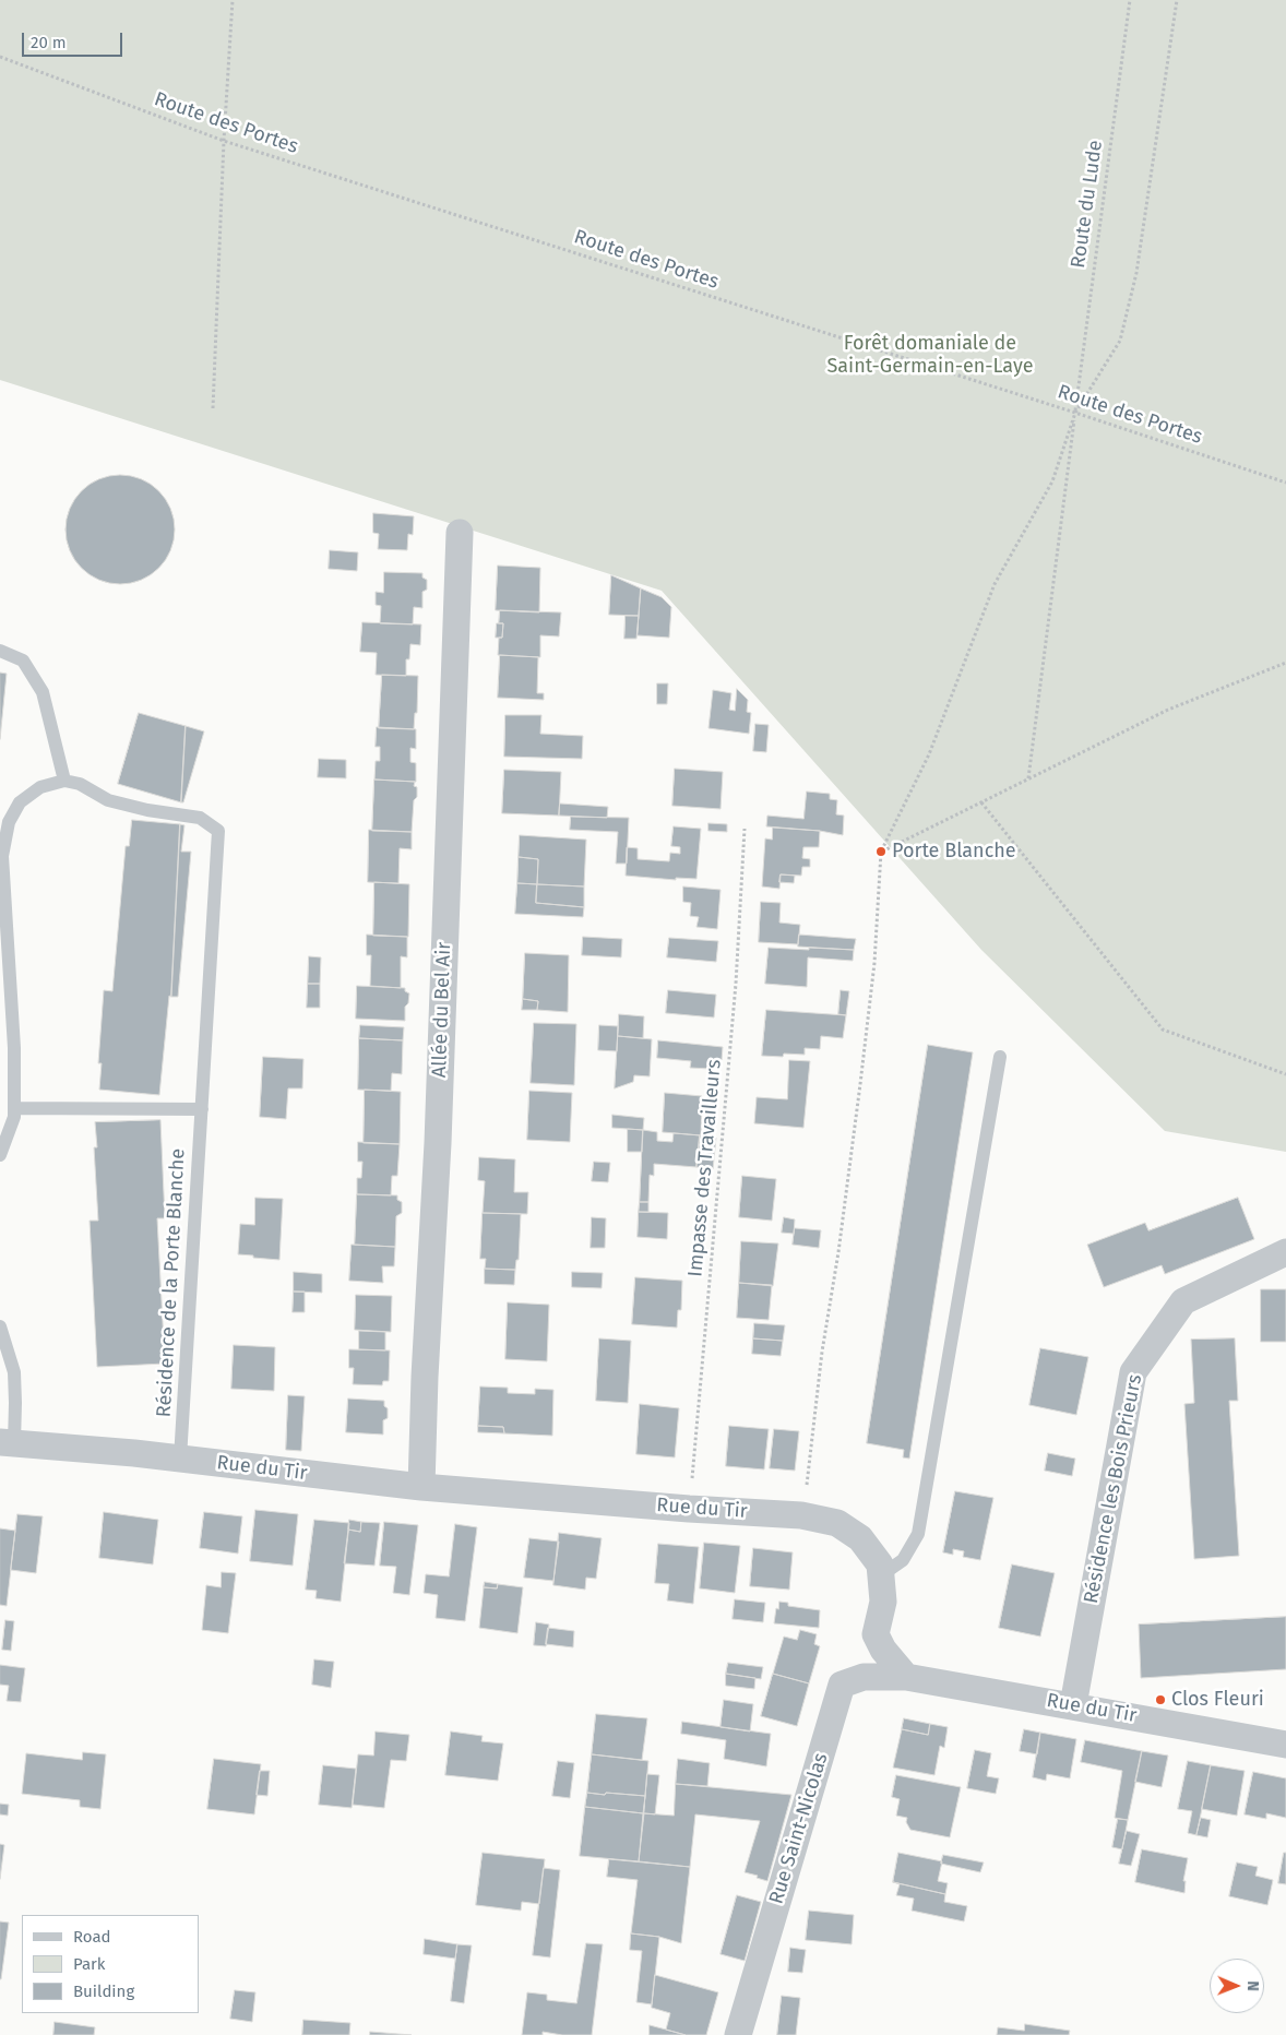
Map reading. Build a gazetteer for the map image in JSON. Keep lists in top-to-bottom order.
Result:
{
  "streets": {
    "street": [
      "Allée du Bel Air",
      "Rue du Tir",
      "Résidence les Bois Prieurs",
      "Rue Saint-Nicolas"
    ],
    "lane": ["Résidence de la Porte Blanche"],
    "path": ["Route des Portes", "Route du Lude", "Impasse des Travailleurs"]
  },
  "crossings": [
    ["Route des Portes", "Route du Lude"],
    ["Allée du Bel Air", "Rue du Tir"],
    ["Impasse des Travailleurs", "Rue du Tir"],
    ["Résidence de la Porte Blanche", "Rue du Tir"],
    ["Rue du Tir", "Résidence les Bois Prieurs"],
    ["Rue du Tir", "Rue Saint-Nicolas"]
  ],
  "parks": ["Forêt domaniale de Saint-Germain-en-Laye"],
  "places": ["Porte Blanche", "Clos Fleuri"],
  "legend": ["Road", "Park", "Building"],
  "scale_bar": "20 m",
  "north": "right"
}
